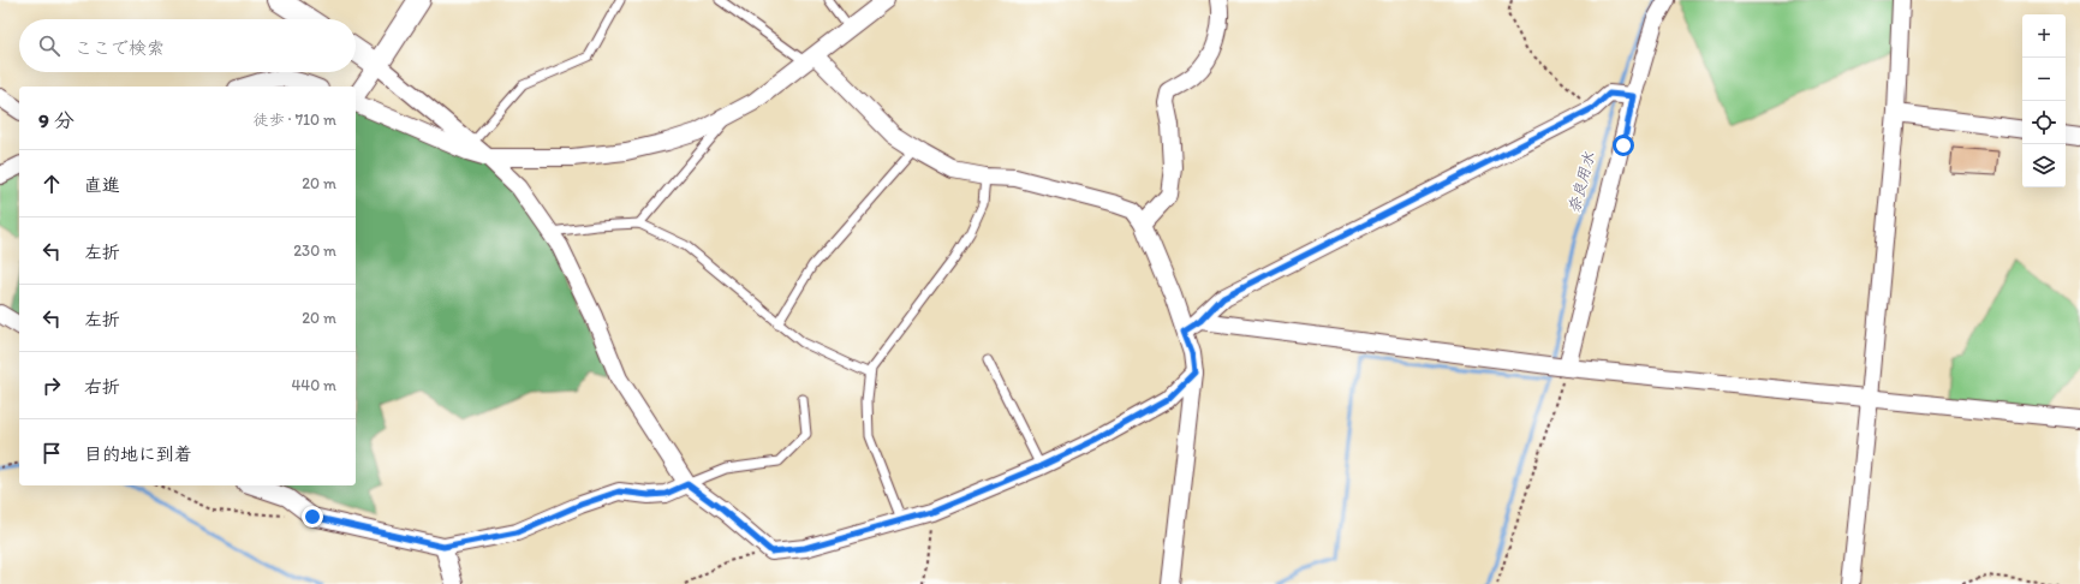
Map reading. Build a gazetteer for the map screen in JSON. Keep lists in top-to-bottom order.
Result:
{
  "water": ["奈良用水"],
  "page": {
    "map_buttons": ["+", "−"],
    "search": "ここで検索",
    "heading": ["9 分", "徒歩 · 710 m"],
    "list": [
      ["直進", "20 m"],
      ["左折", "230 m"],
      ["左折", "20 m"],
      ["右折", "440 m"],
      "目的地に到着"
    ]
  }
}
